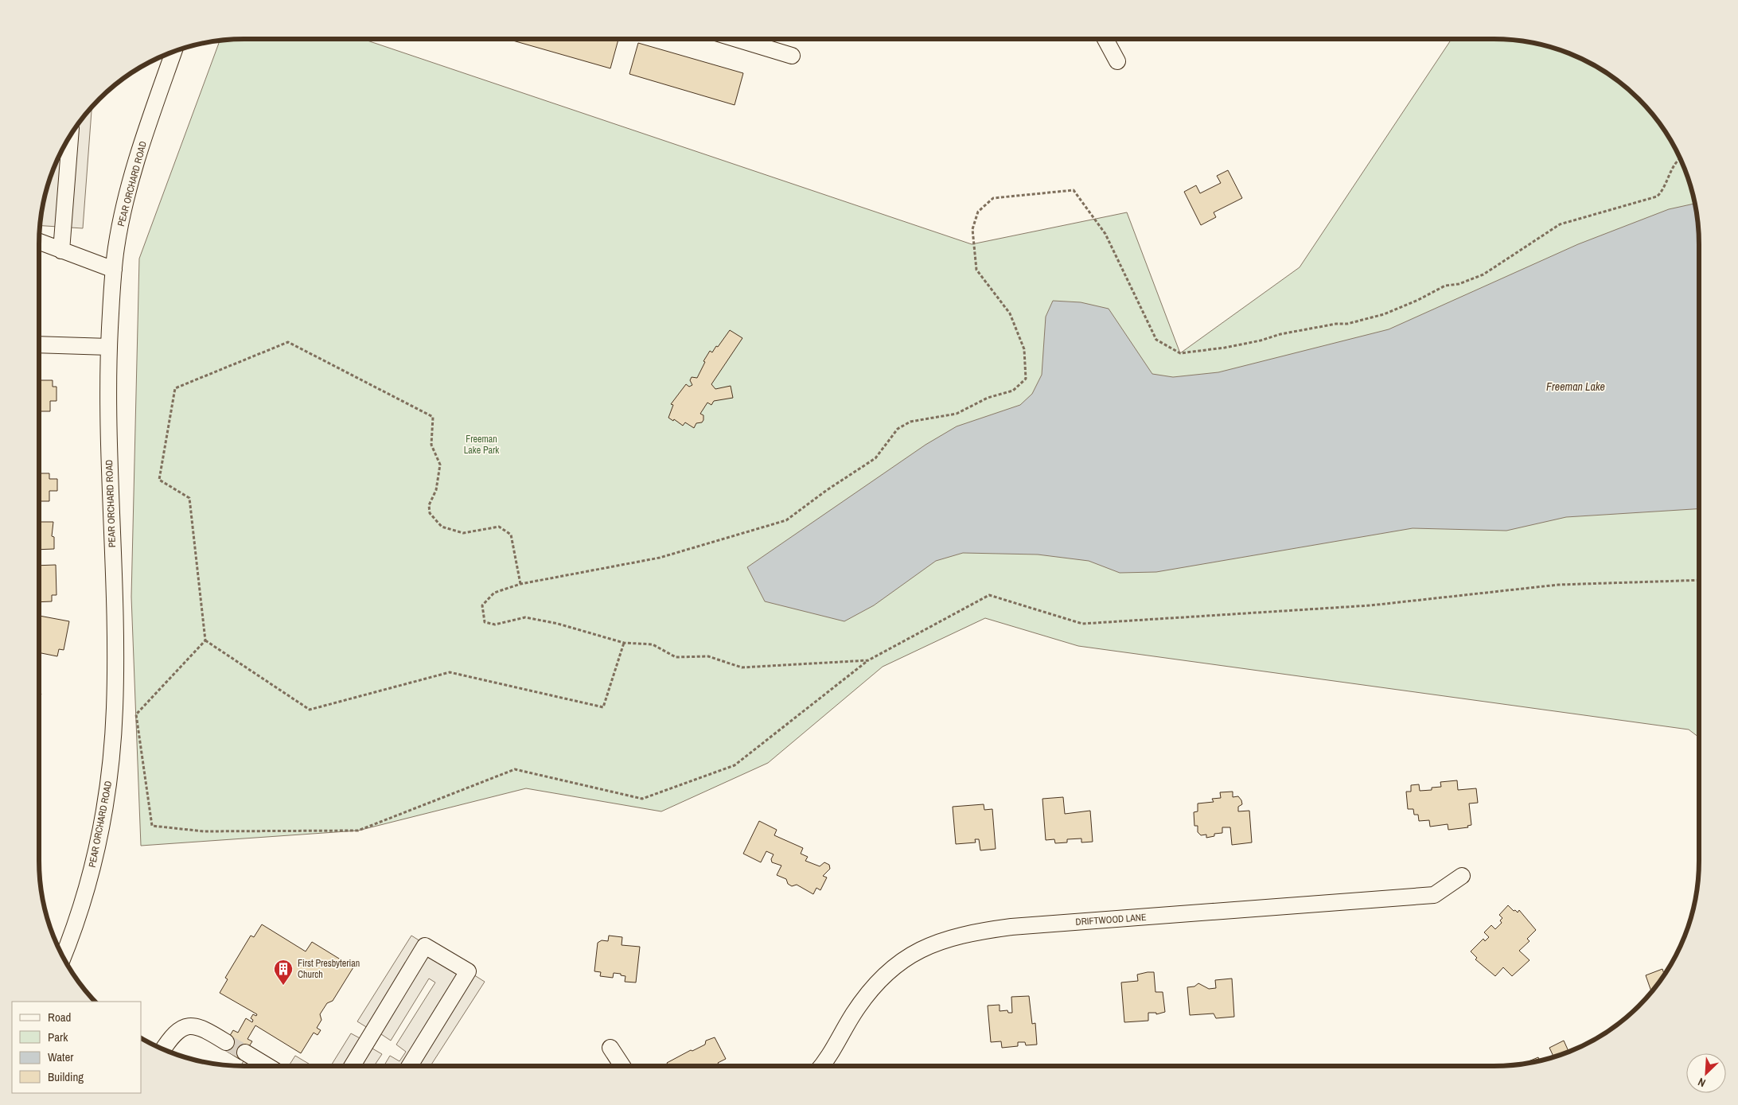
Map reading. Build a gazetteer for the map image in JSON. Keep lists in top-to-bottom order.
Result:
{
  "streets": {
    "street": ["PEAR ORCHARD ROAD", "DRIFTWOOD LANE"]
  },
  "water": ["Freeman Lake"],
  "parks": ["Freeman Lake Park"],
  "places": {
    "building": ["First Presbyterian Church"]
  },
  "legend": [
    "Road",
    "Park",
    "Water",
    "Building"
  ],
  "north": "bottom left"
}
